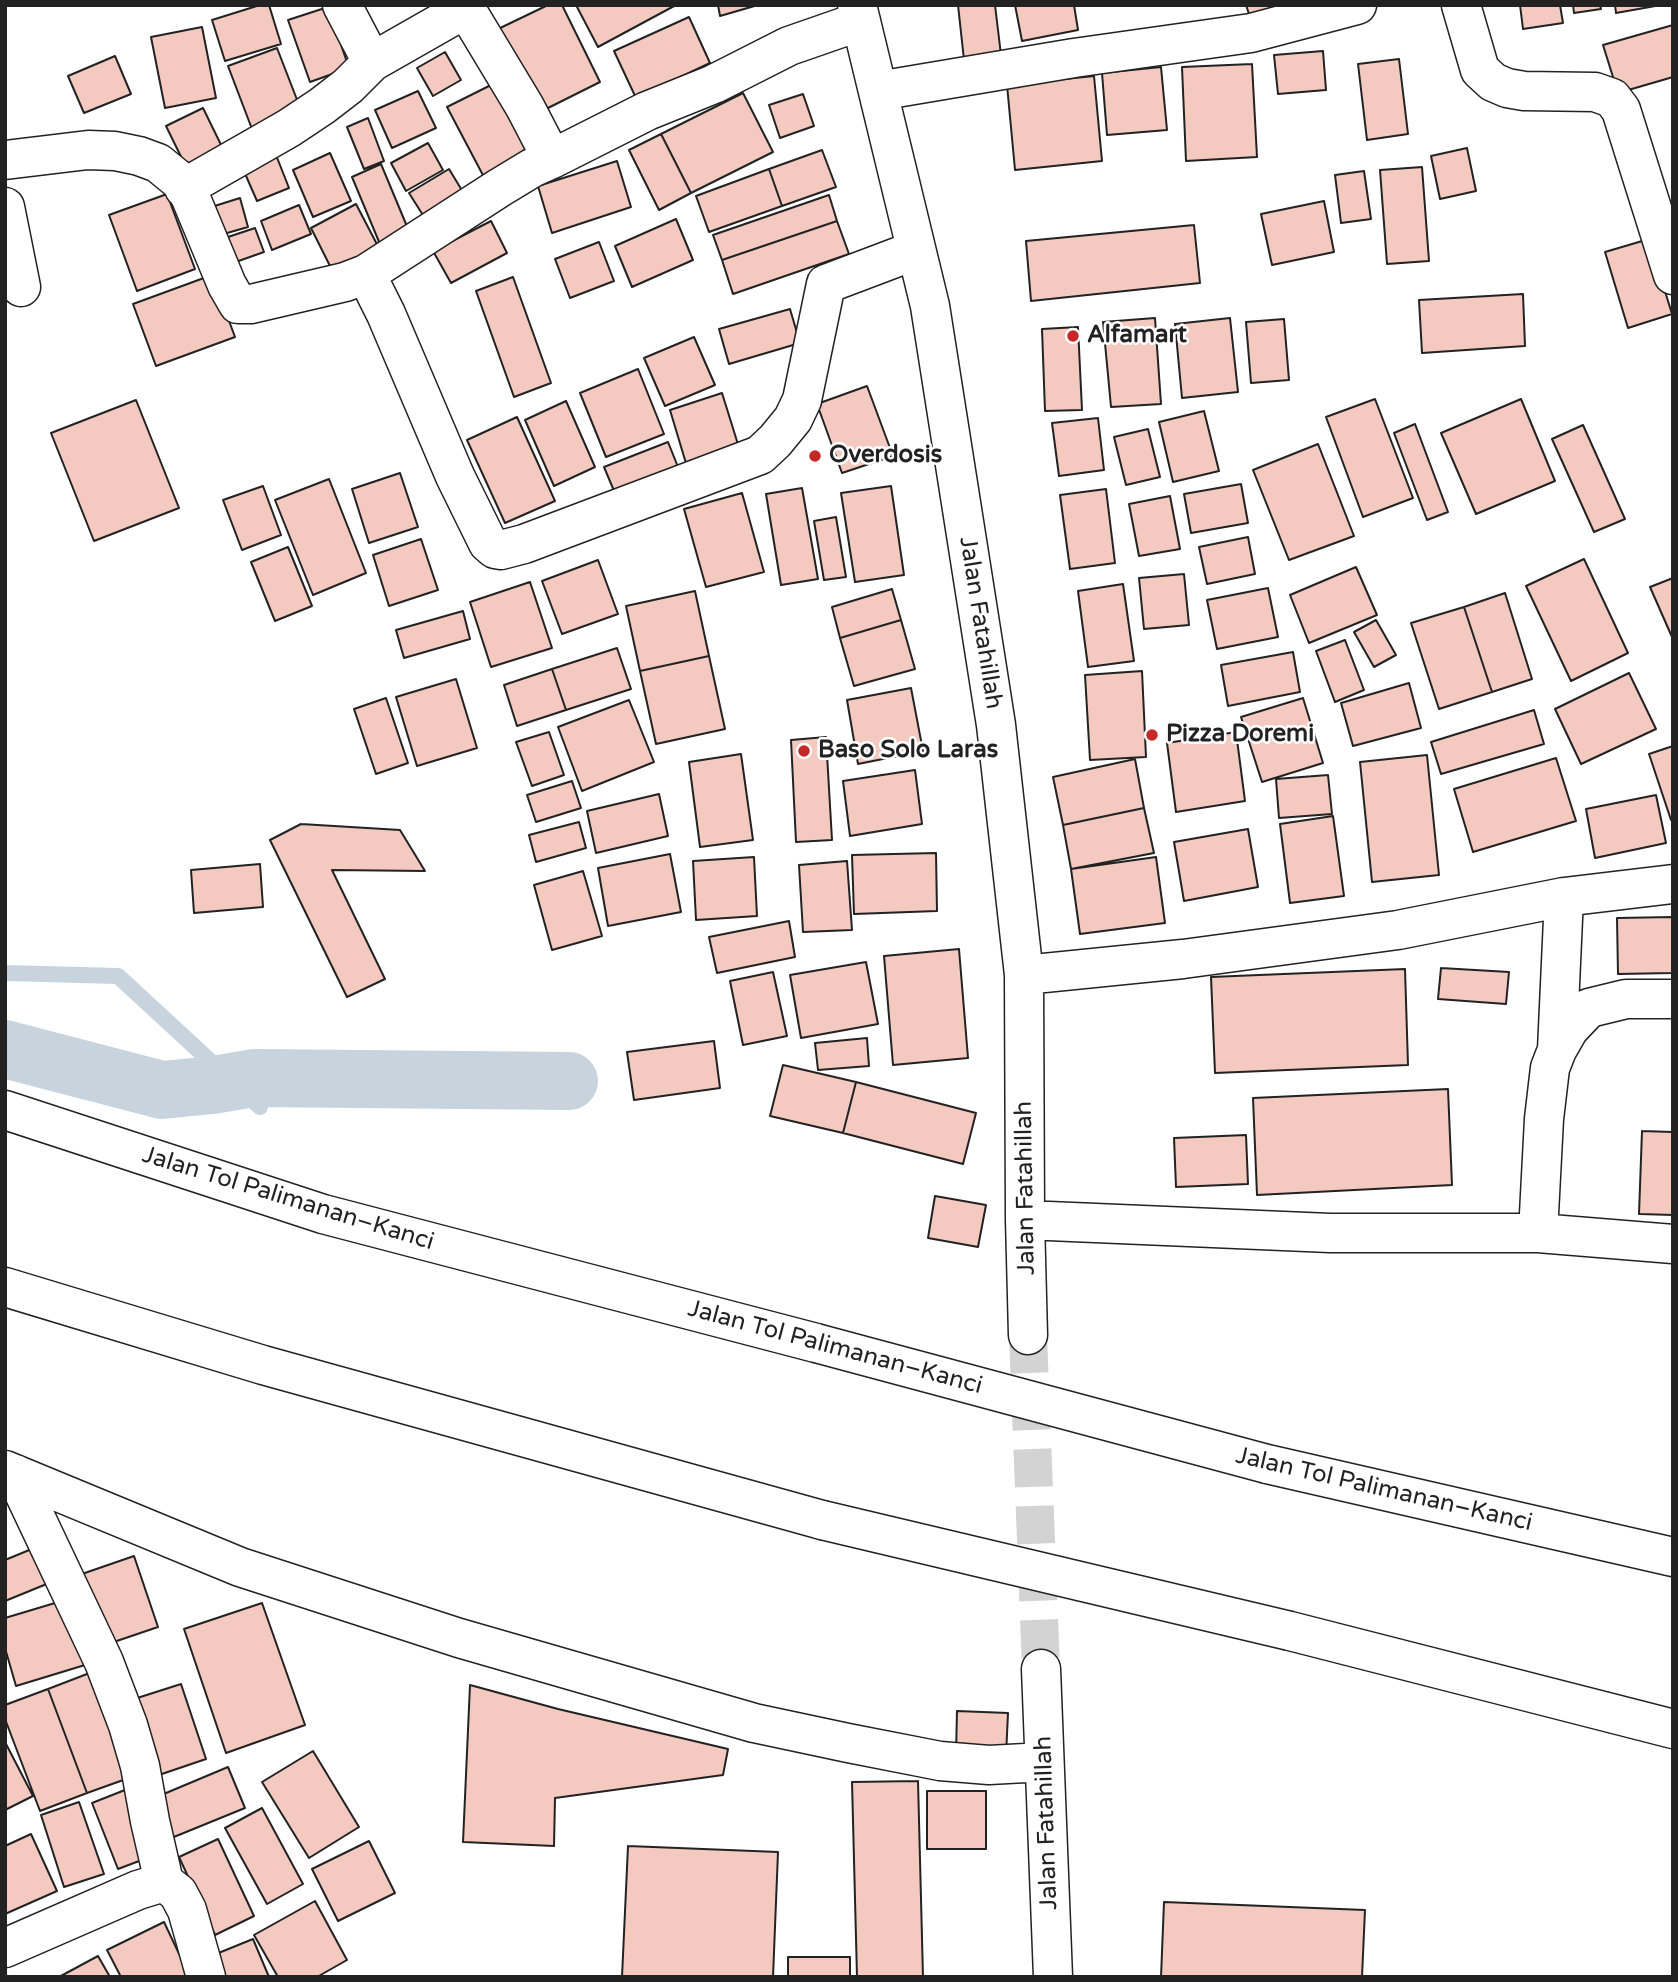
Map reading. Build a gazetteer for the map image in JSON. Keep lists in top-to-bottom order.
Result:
{
  "streets": {
    "main road": ["Jalan Fatahillah", "Jalan Tol Palimanan–Kanci"]
  },
  "places": [
    "Alfamart",
    "Overdosis",
    "Pizza Doremi",
    "Baso Solo Laras"
  ]
}
